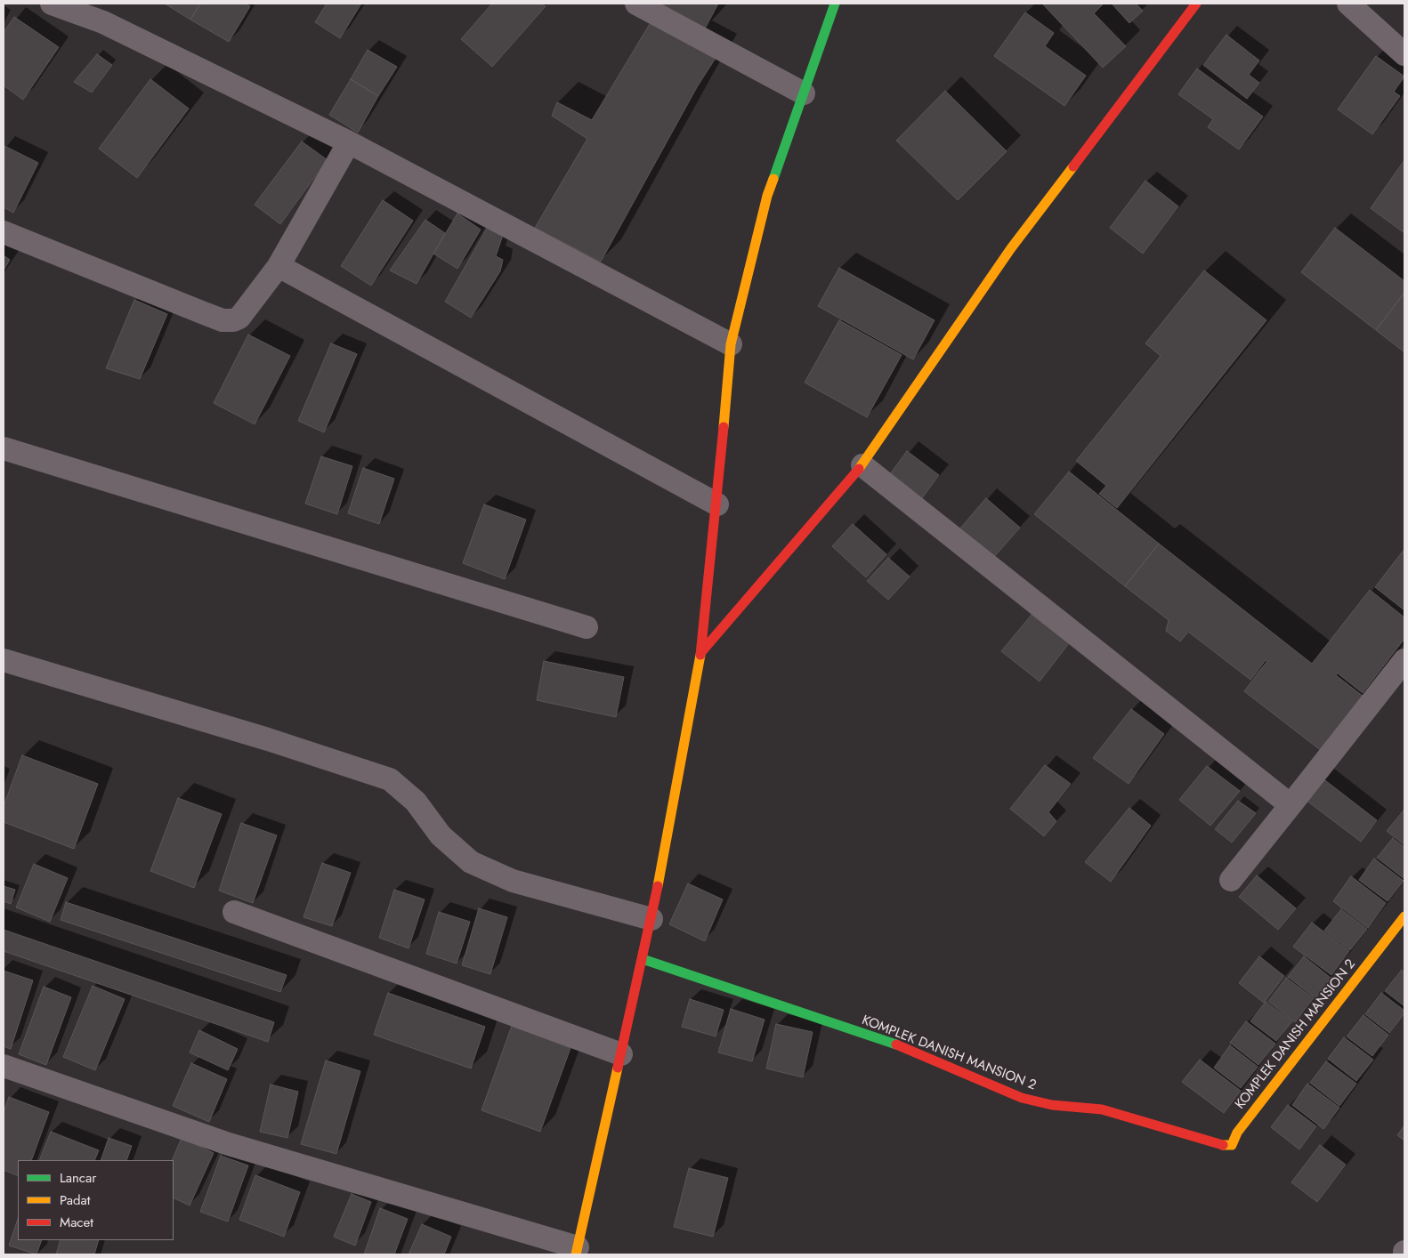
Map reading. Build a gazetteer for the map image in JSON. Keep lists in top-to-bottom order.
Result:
{
  "streets": {
    "street": ["KOMPLEK DANISH MANSION 2"]
  },
  "legend": ["Lancar", "Padat", "Macet"]
}
